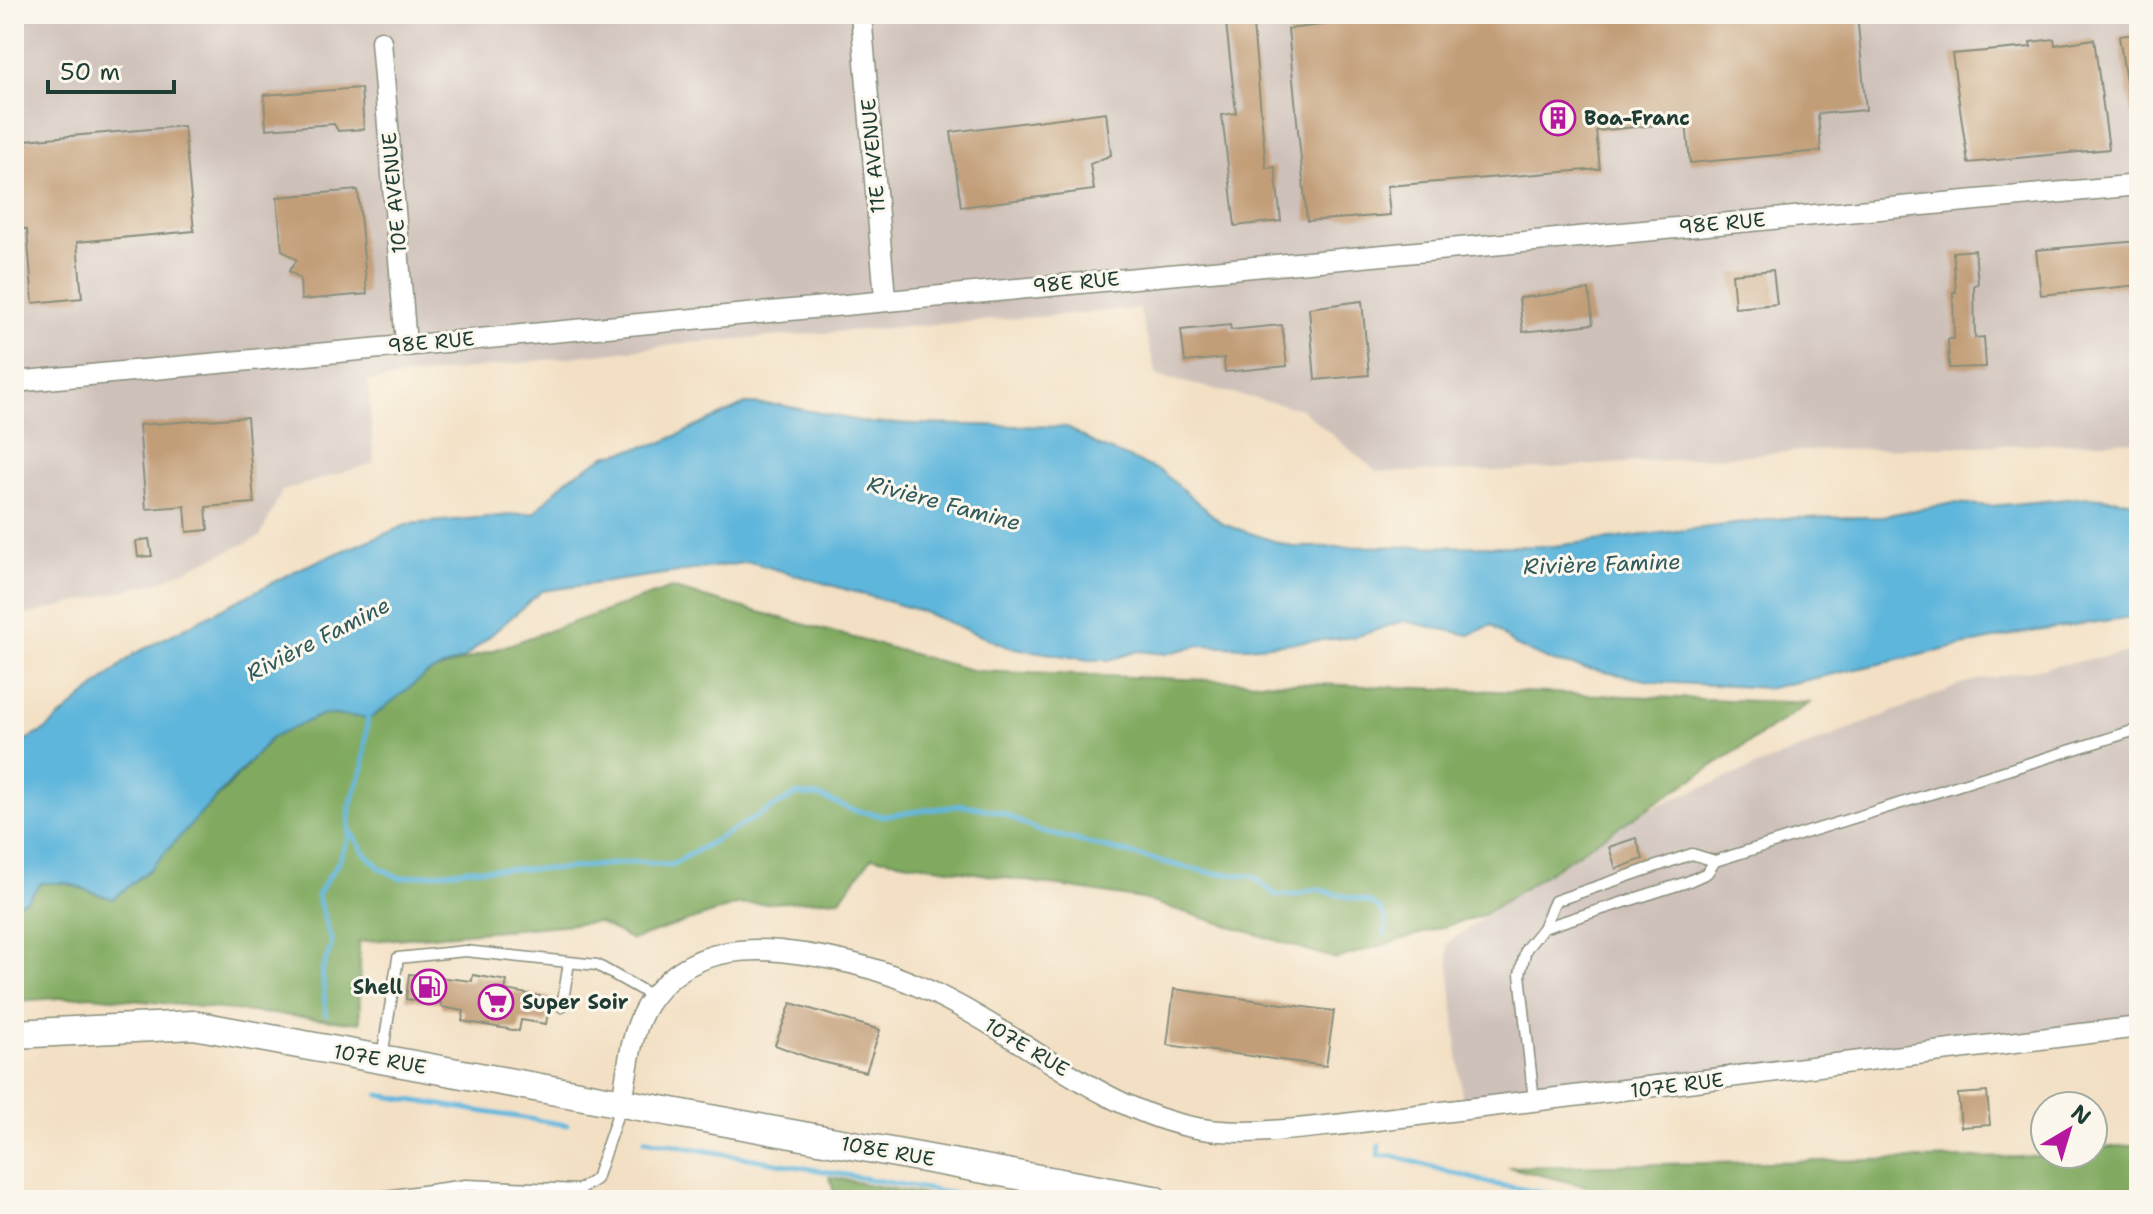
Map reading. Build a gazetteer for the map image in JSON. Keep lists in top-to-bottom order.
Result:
{
  "streets": {
    "main road": ["107E RUE", "108E RUE"],
    "street": ["11E AVENUE", "10E AVENUE", "98E RUE"]
  },
  "crossings": [
    ["11E AVENUE", "98E RUE"],
    ["10E AVENUE", "98E RUE"],
    ["107E RUE", "108E RUE"]
  ],
  "water": ["Rivière Famine"],
  "places": {
    "building": ["Boa-Franc"],
    "fuel station": ["Shell"],
    "supermarket": ["Super Soir"]
  },
  "scale_bar": "50 m",
  "north": "top right"
}
